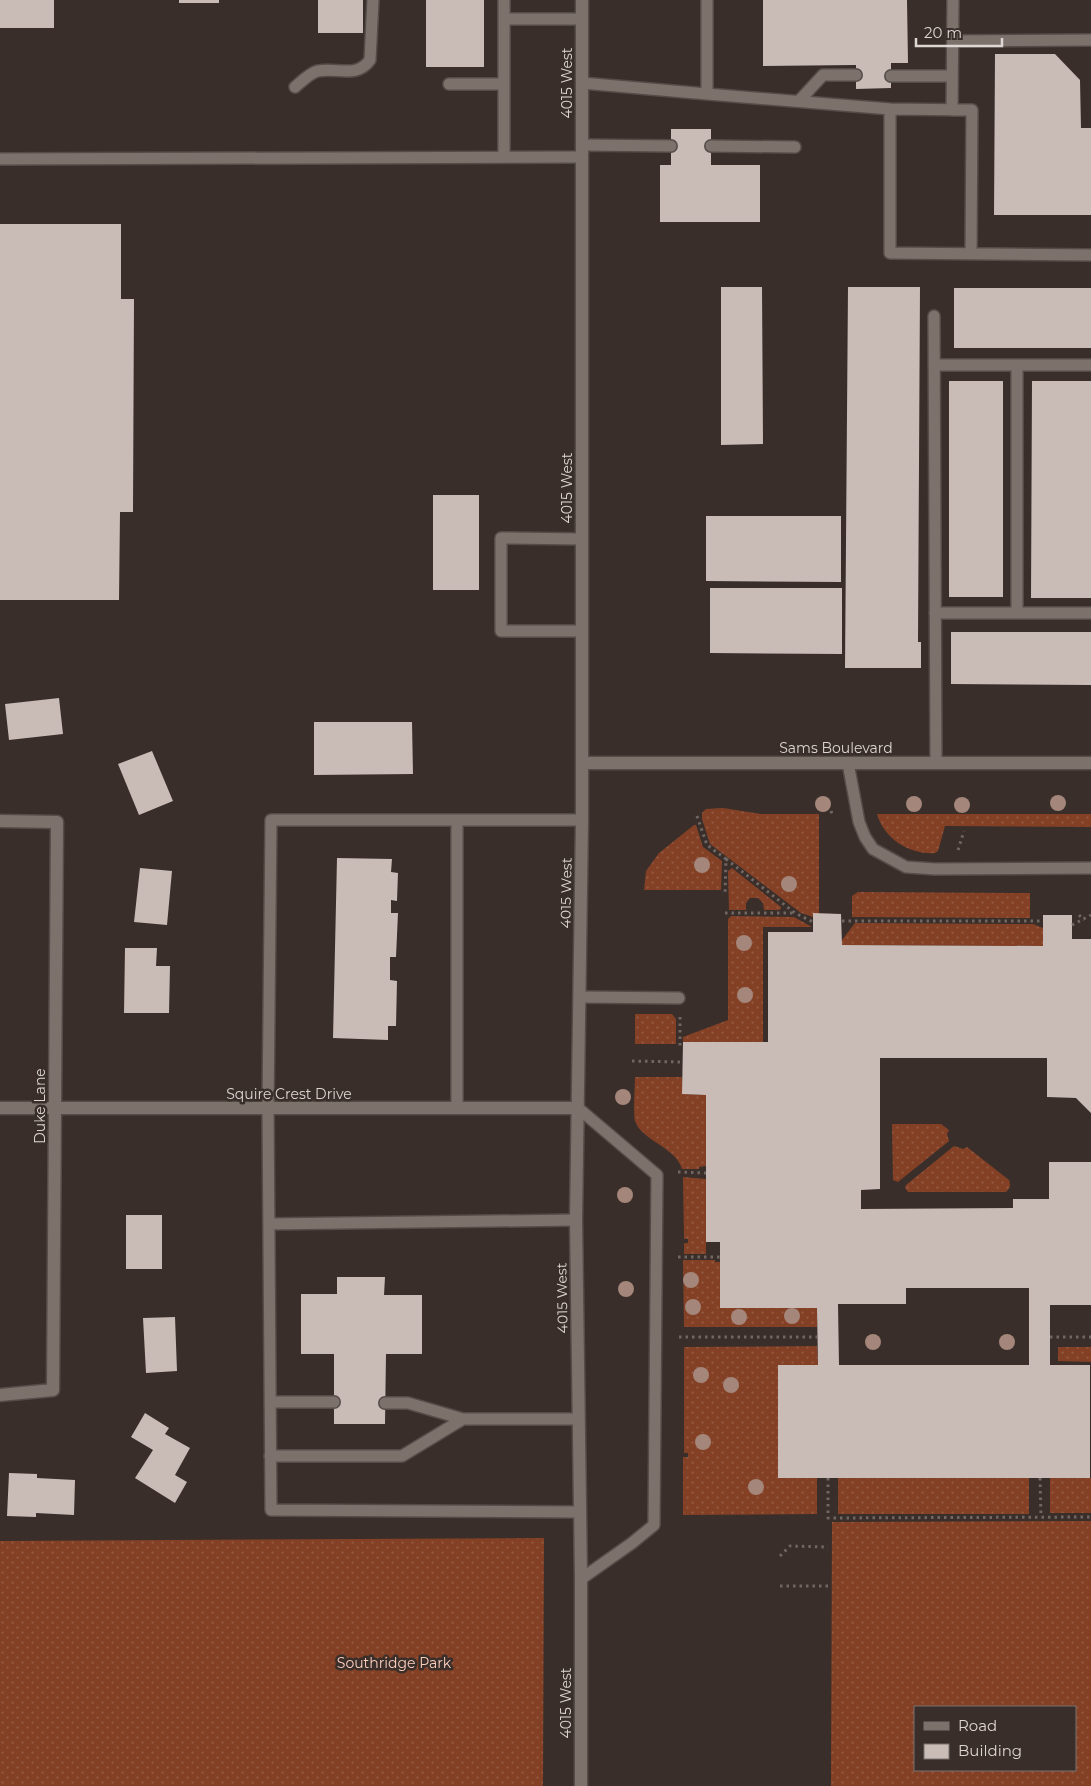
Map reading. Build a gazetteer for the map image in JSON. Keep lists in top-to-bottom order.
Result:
{
  "streets": {
    "street": [
      "4015 West",
      "Sams Boulevard",
      "Squire Crest Drive",
      "Duke Lane"
    ]
  },
  "crossings": [
    ["4015 West", "Sams Boulevard"],
    ["4015 West", "Squire Crest Drive"],
    ["Squire Crest Drive", "Duke Lane"]
  ],
  "parks": ["Southridge Park"],
  "legend": ["Road", "Building"],
  "scale_bar": "20 m"
}
